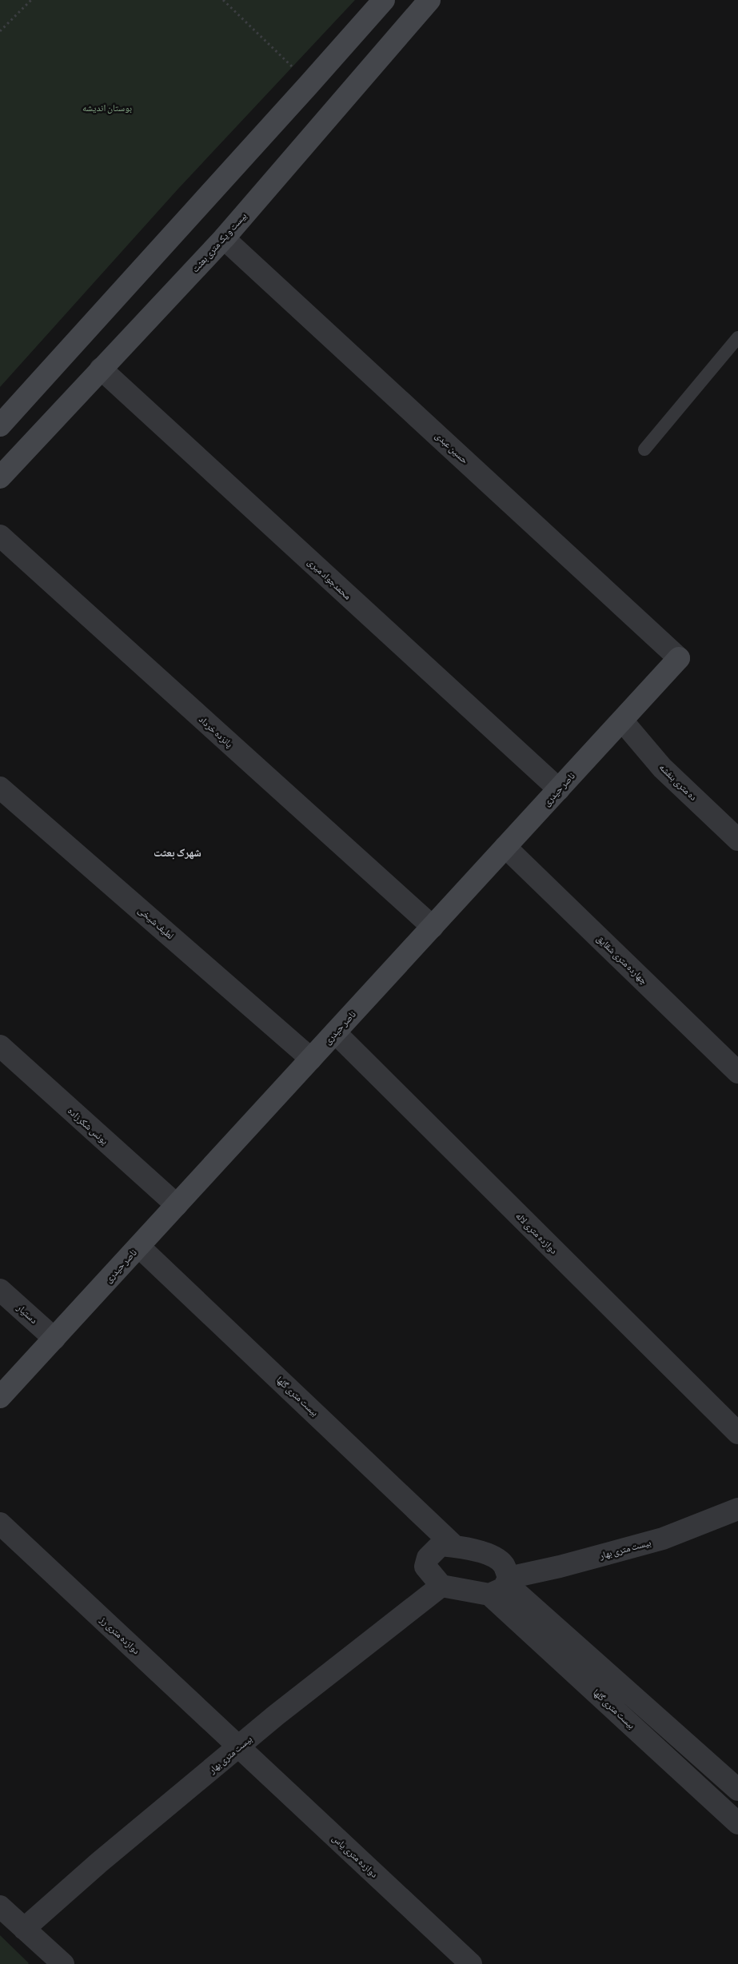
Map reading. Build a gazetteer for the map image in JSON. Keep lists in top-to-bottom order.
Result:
{
  "streets": {
    "street": [
      "بیست و یک متری بعثت",
      "حسین عبدی",
      "محمدجواد میری",
      "پانزده خرداد",
      "ده متری بنفشه",
      "ناصر حیدری",
      "لطیف شیخی",
      "چهارده متری شقایق",
      "یونس شکرزاده",
      "دوازده متری لاله",
      "دستیار",
      "بیست متری گلها",
      "بیست متری بهار",
      "دوازده متری رز",
      "دوازده متری یاس"
    ]
  },
  "crossings": [
    ["بیست و یک متری بعثت", "حسین عبدی"],
    ["بیست و یک متری بعثت", "محمدجواد میری"],
    ["حسین عبدی", "ناصر حیدری"],
    ["محمدجواد میری", "ناصر حیدری"],
    ["پانزده خرداد", "ناصر حیدری"],
    ["ده متری بنفشه", "ناصر حیدری"],
    ["ناصر حیدری", "لطیف شیخی"],
    ["ناصر حیدری", "چهارده متری شقایق"],
    ["ناصر حیدری", "یونس شکرزاده"],
    ["ناصر حیدری", "دوازده متری لاله"],
    ["ناصر حیدری", "دستیار"],
    ["ناصر حیدری", "بیست متری گلها"],
    ["بیست متری گلها", "بیست متری بهار"],
    ["بیست متری بهار", "دوازده متری رز"],
    ["بیست متری بهار", "دوازده متری یاس"],
    ["دوازده متری رز", "دوازده متری یاس"]
  ],
  "districts": ["شهرک بعثت"],
  "parks": ["بوستان اندیشه"]
}
